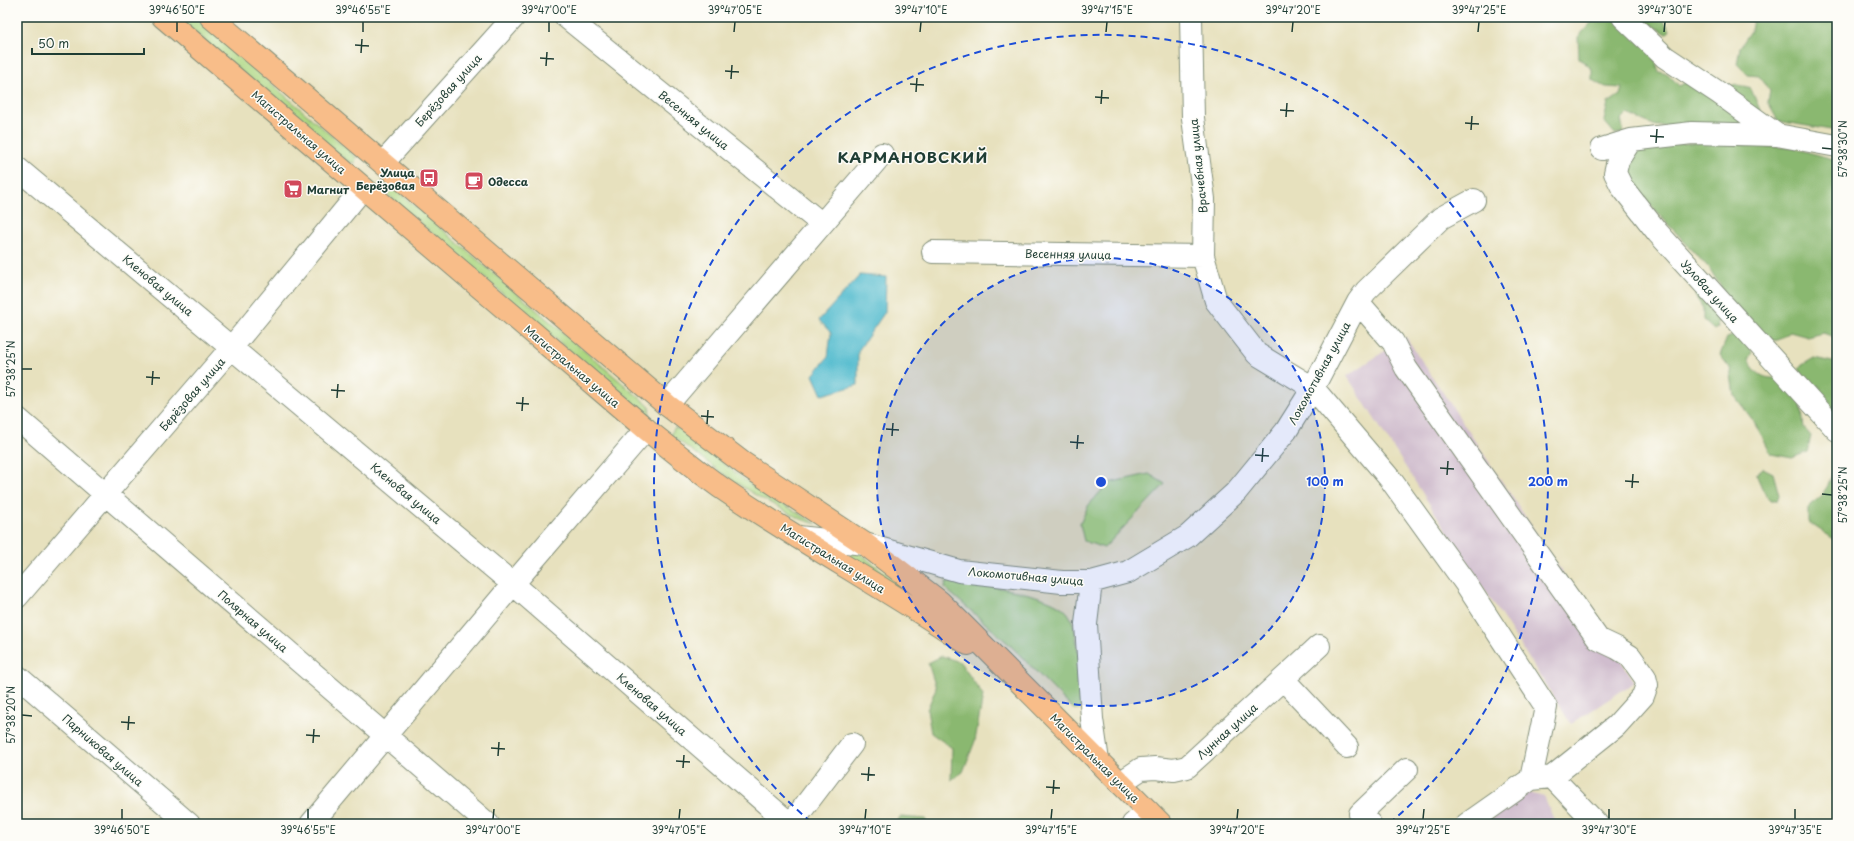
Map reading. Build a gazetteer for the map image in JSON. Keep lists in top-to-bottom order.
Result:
{
  "streets": {
    "main road": ["Магистральная улица"],
    "street": [
      "Берёзовая улица",
      "Весенняя улица",
      "Врачебная улица",
      "Кленовая улица",
      "Узловая улица",
      "Локомотивная улица",
      "Полярная улица",
      "Лунная улица",
      "Парниковая улица"
    ]
  },
  "crossings": [
    ["Берёзовая улица", "Магистральная улица"],
    ["Берёзовая улица", "Кленовая улица"],
    ["Берёзовая улица", "Полярная улица"],
    ["Весенняя улица", "Врачебная улица"],
    ["Магистральная улица", "Локомотивная улица"],
    ["Магистральная улица", "Лунная улица"],
    ["Врачебная улица", "Локомотивная улица"]
  ],
  "districts": ["КАРМАНОВСКИЙ"],
  "places": {
    "bus stop": ["Улица Берёзовая"],
    "cafe": ["Одесса"],
    "supermarket": ["Магнит"]
  },
  "scale_bar": "50 m",
  "coordinates": [
    "39°46'50\"E",
    "39°46'55\"E",
    "39°47'00\"E",
    "39°47'05\"E",
    "39°47'10\"E",
    "39°47'15\"E",
    "39°47'20\"E",
    "39°47'25\"E",
    "39°47'30\"E",
    "57°38'30\"N",
    "57°38'25\"N",
    "57°38'20\"N",
    "39°47'35\"E"
  ],
  "rings": ["100 m", "200 m"]
}
